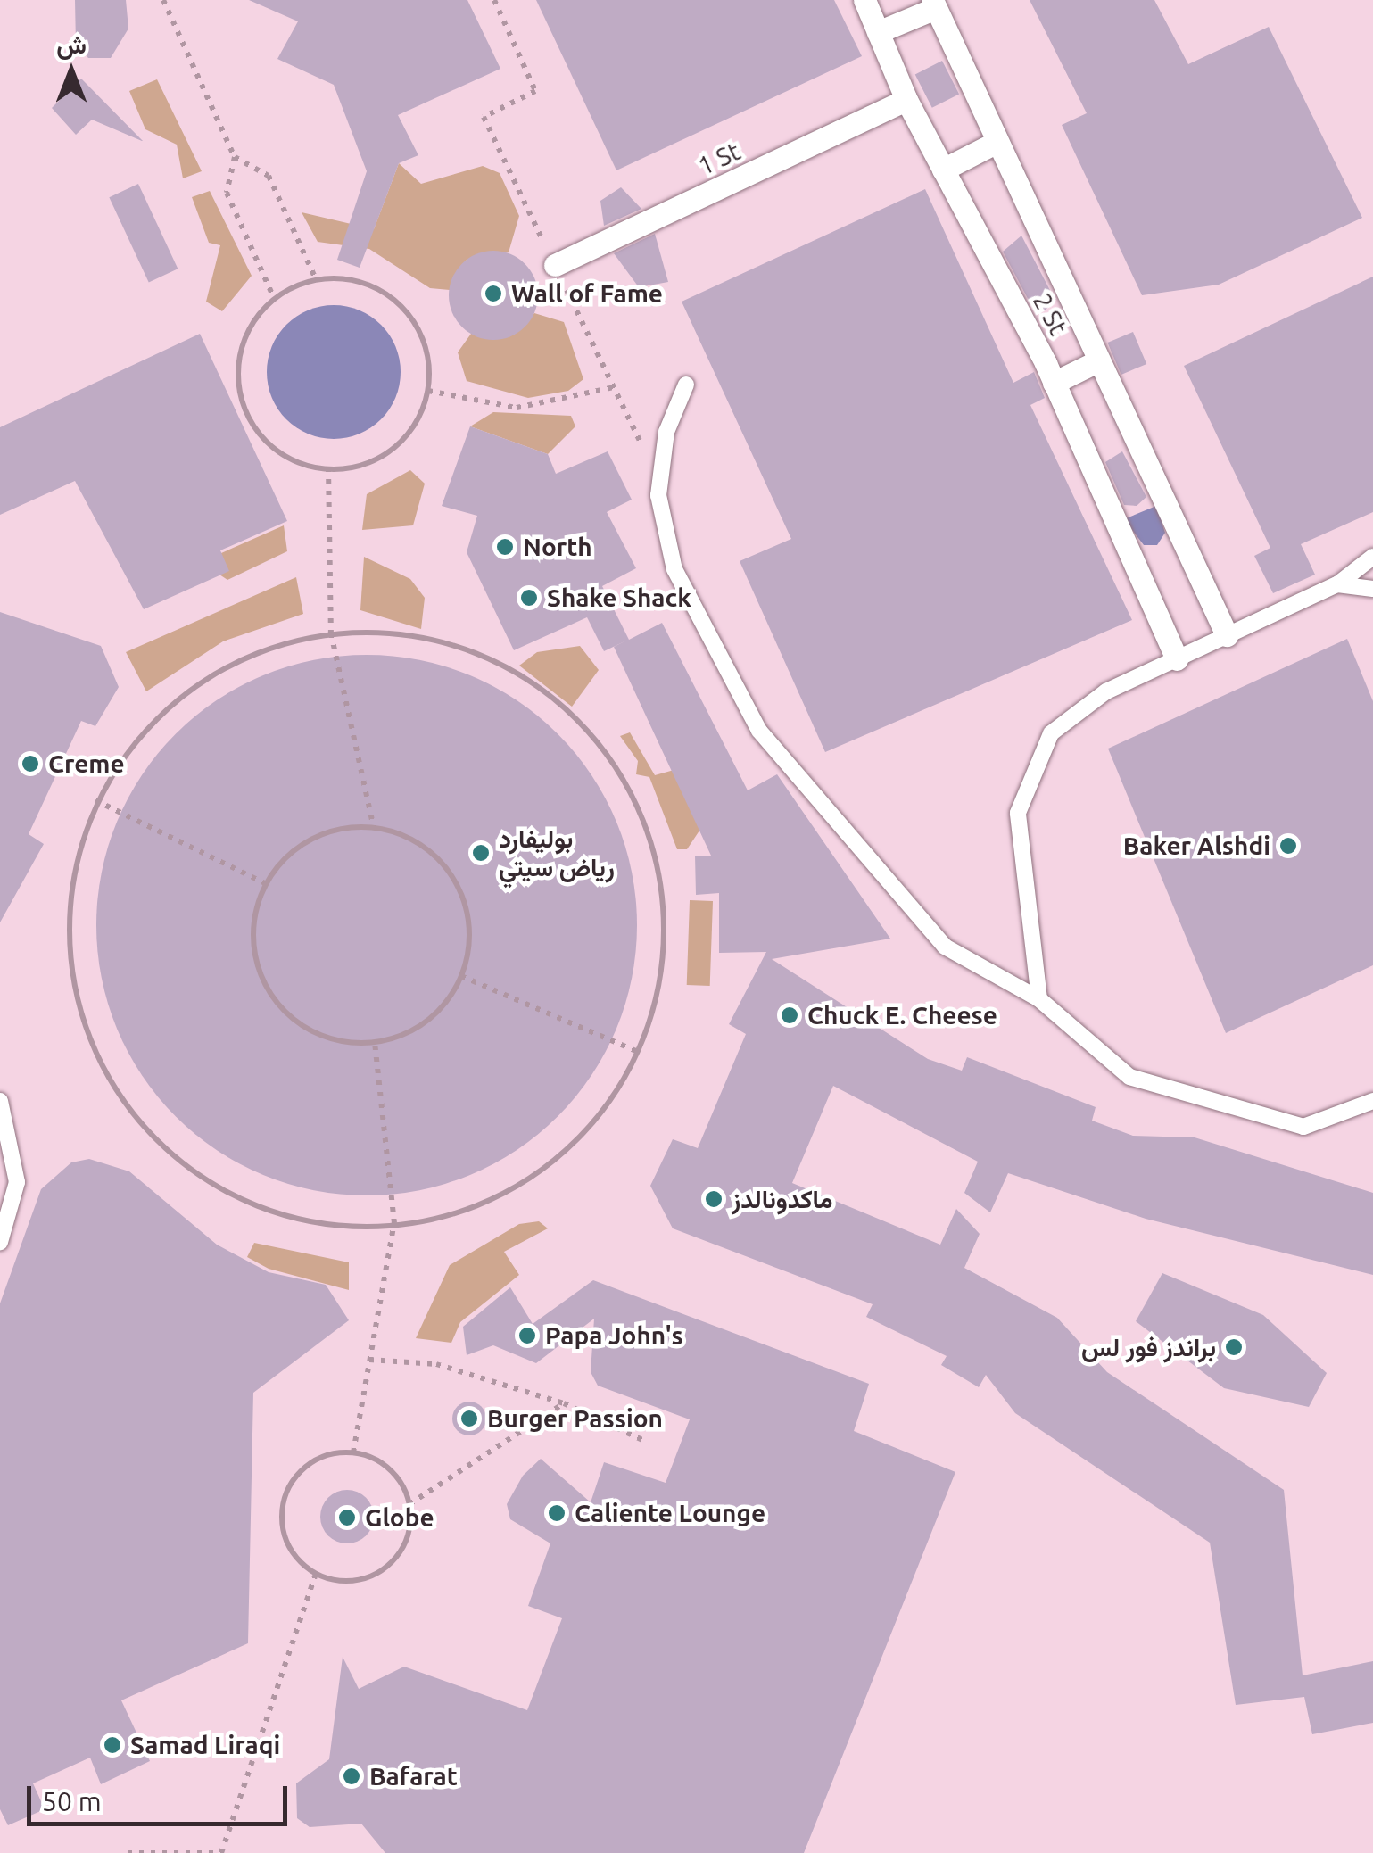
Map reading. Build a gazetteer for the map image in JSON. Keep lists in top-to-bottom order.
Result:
{
  "streets": {
    "street": ["1 St", "2 St"]
  },
  "crossings": [
    ["1 St", "2 St"]
  ],
  "places": [
    "Wall of Fame",
    "North",
    "Shake Shack",
    "Creme",
    "Baker Alshdi",
    "بوليفارد رياض سيتي",
    "Chuck E. Cheese",
    "ماكدونالدز",
    "Papa John's",
    "براندز فور لس",
    "Burger Passion",
    "Caliente Lounge",
    "Globe",
    "Samad Liraqi",
    "Bafarat"
  ],
  "scale_bar": "50 m",
  "north": "top"
}
